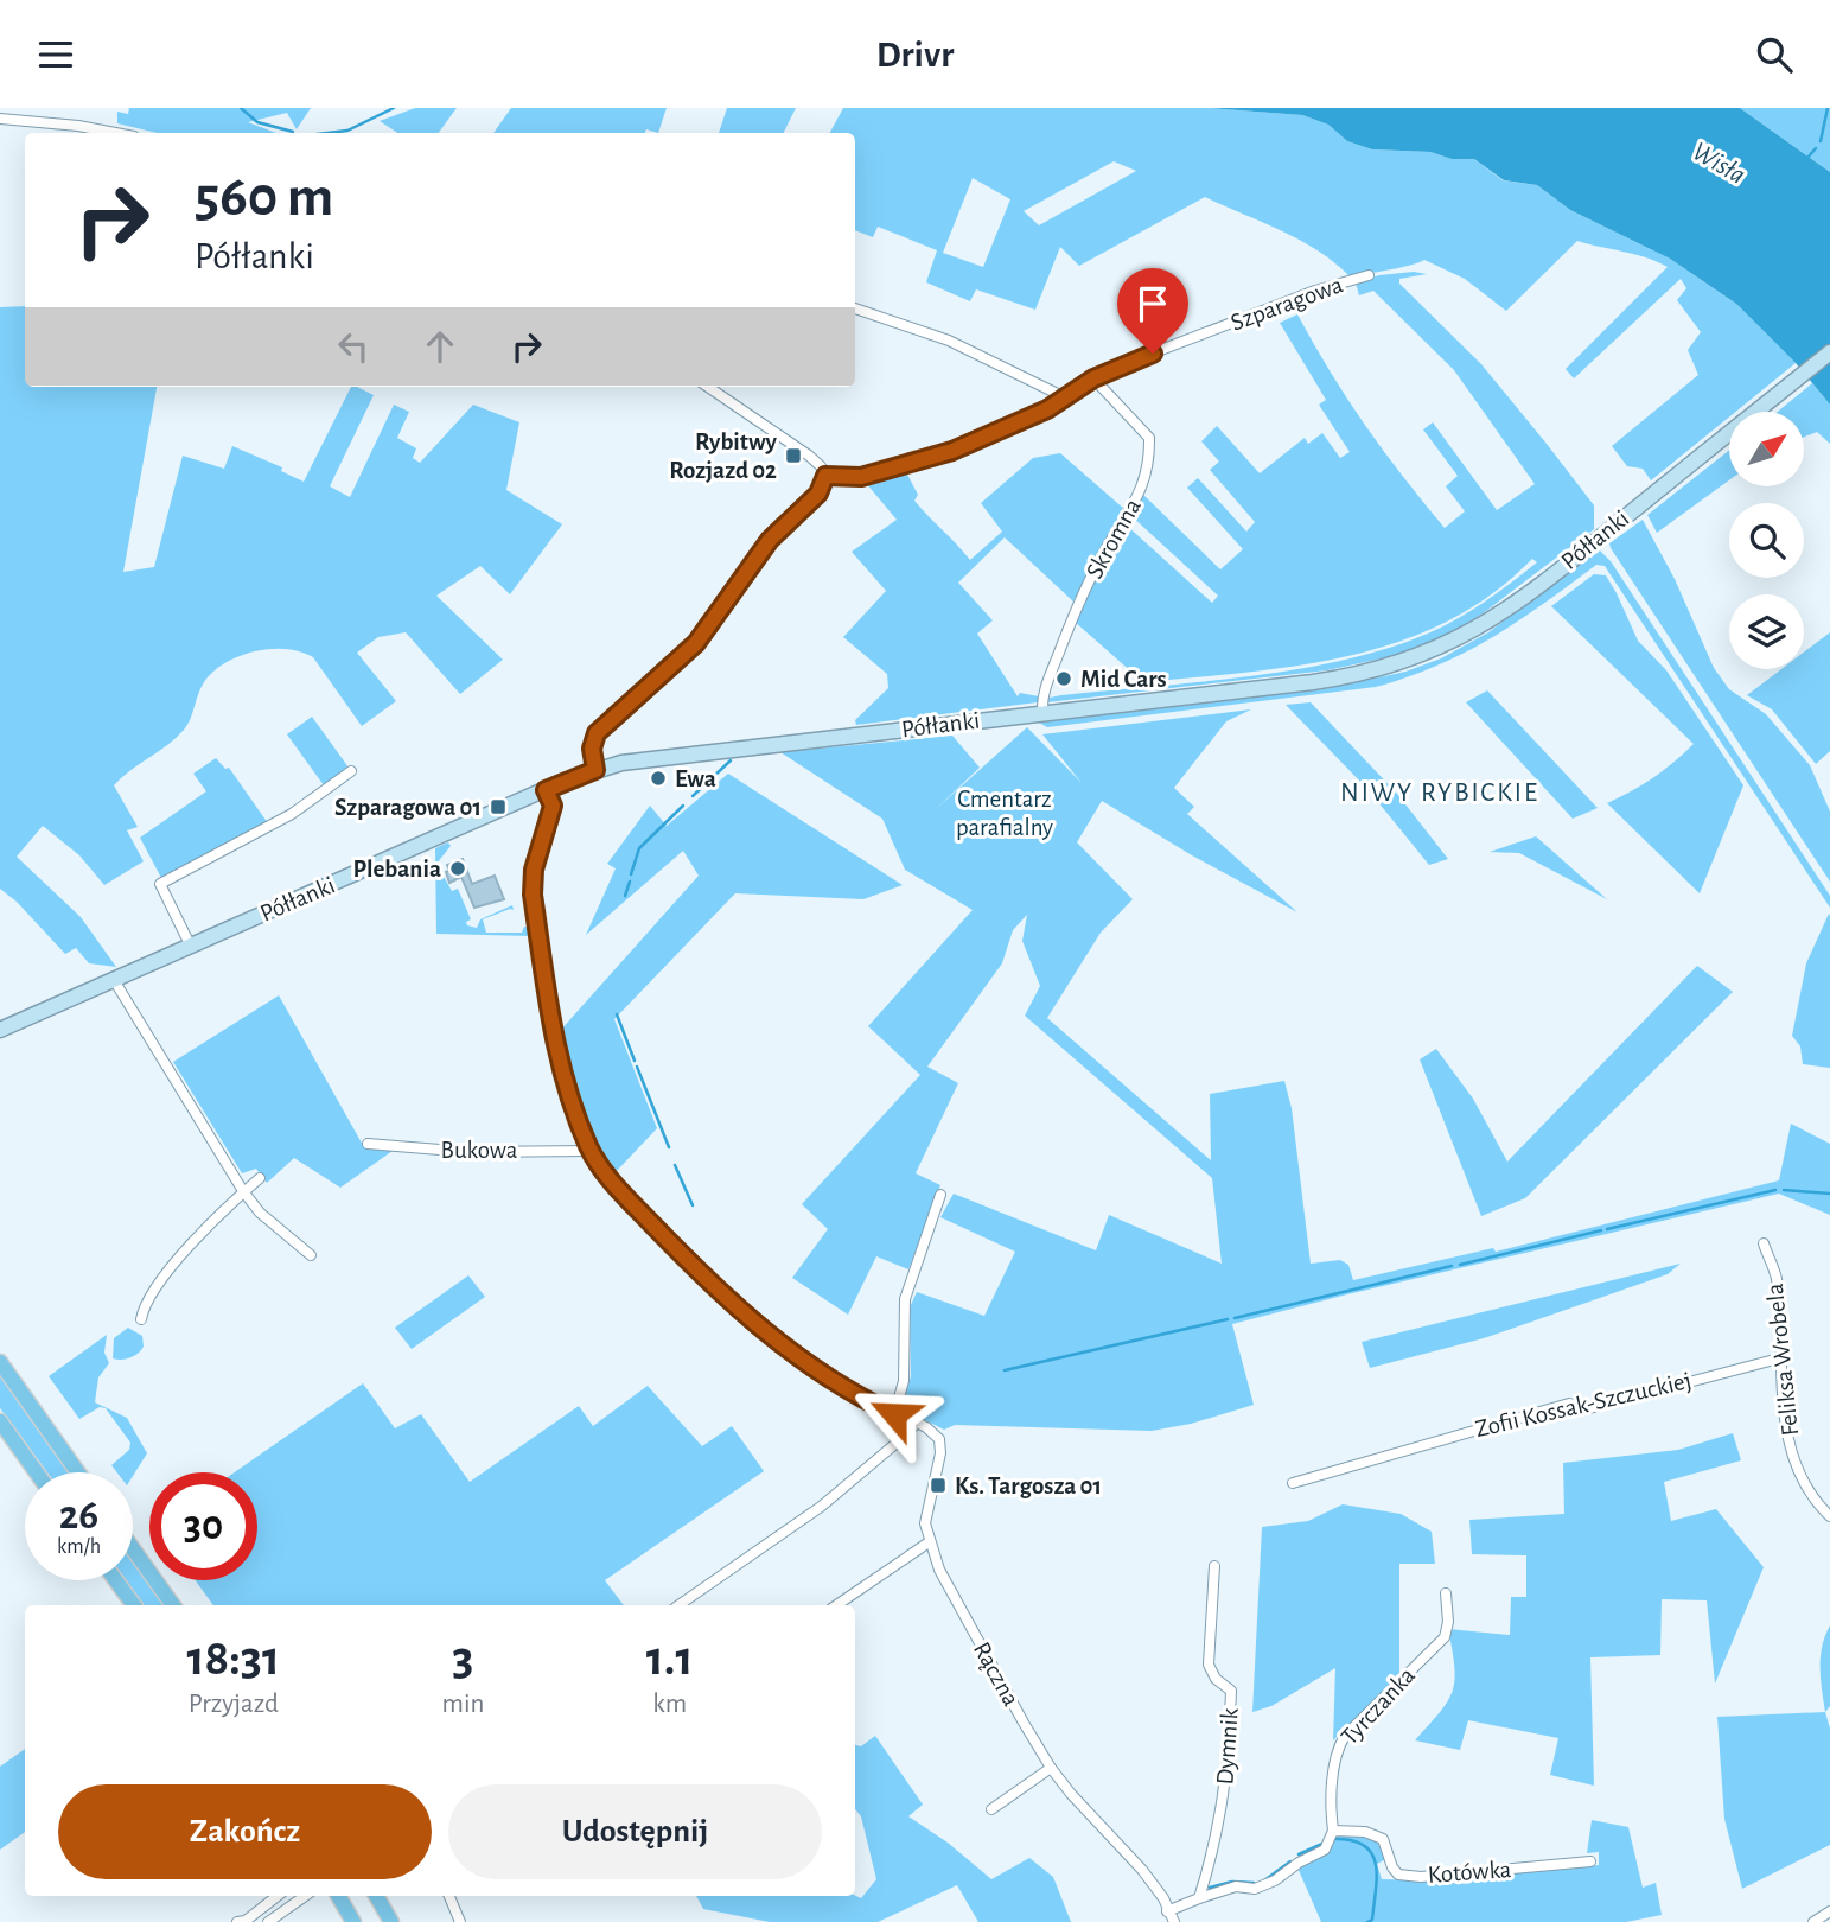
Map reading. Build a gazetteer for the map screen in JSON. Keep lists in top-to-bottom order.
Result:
{
  "streets": {
    "street": [
      "Szparagowa",
      "Skromna",
      "Półłanki",
      "Bukowa",
      "Feliksa Wrobela",
      "Zofii Kossak-Szczuckiej",
      "Rączna",
      "Tyrczanka",
      "Dymnik",
      "Kotówka"
    ]
  },
  "crossings": [
    ["Szparagowa", "Skromna"],
    ["Skromna", "Półłanki"],
    ["Półłanki", "Rączna"],
    ["Bukowa", "Rączna"],
    ["Feliksa Wrobela", "Zofii Kossak-Szczuckiej"],
    ["Tyrczanka", "Kotówka"]
  ],
  "districts": ["NIWY RYBICKIE"],
  "water": ["Wisła"],
  "parks": ["Cmentarz parafialny"],
  "places": {
    "transit": ["Rybitwy Rozjazd 02", "Szparagowa 01", "Ks. Targosza 01"],
    "other": ["Mid Cars", "Ewa", "Plebania"]
  },
  "north": "top right",
  "page": {
    "header": "Drivr",
    "turn": ["560 m", "Półłanki"],
    "speed": "26 km/h",
    "limit": "30",
    "eta": [
      "18:31",
      "Przyjazd",
      "3",
      "min",
      "1.1",
      "km"
    ],
    "buttons": ["Zakończ", "Udostępnij"]
  }
}
